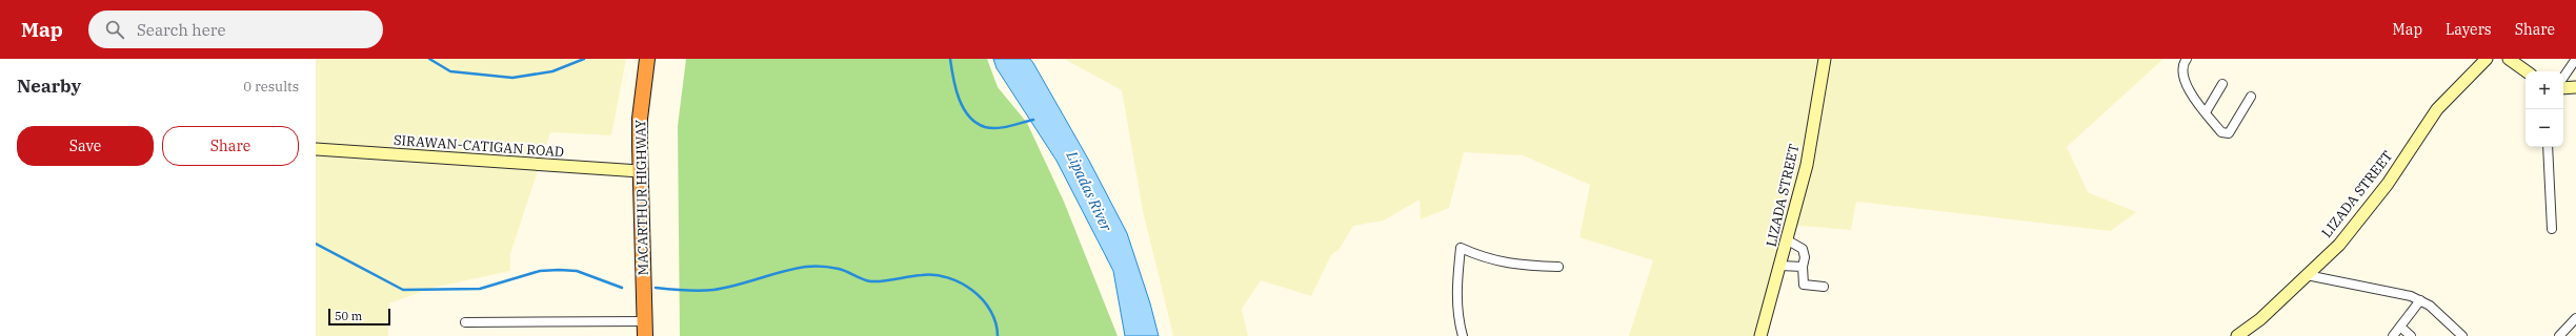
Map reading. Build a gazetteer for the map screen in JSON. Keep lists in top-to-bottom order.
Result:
{
  "streets": {
    "highway": ["MACARTHUR HIGHWAY"],
    "street": ["SIRAWAN-CATIGAN ROAD", "LIZADA STREET"]
  },
  "crossings": [
    ["SIRAWAN-CATIGAN ROAD", "MACARTHUR HIGHWAY"]
  ],
  "water": ["Lipadas River"],
  "scale_bar": "50 m",
  "page": {
    "header": "Map",
    "search": "Search here",
    "nav": ["Map", "Layers", "Share"],
    "heading": ["Nearby", "0 results"],
    "map_buttons": ["+", "−"],
    "buttons": ["Save", "Share"],
    "scale": "50 m"
  }
}
